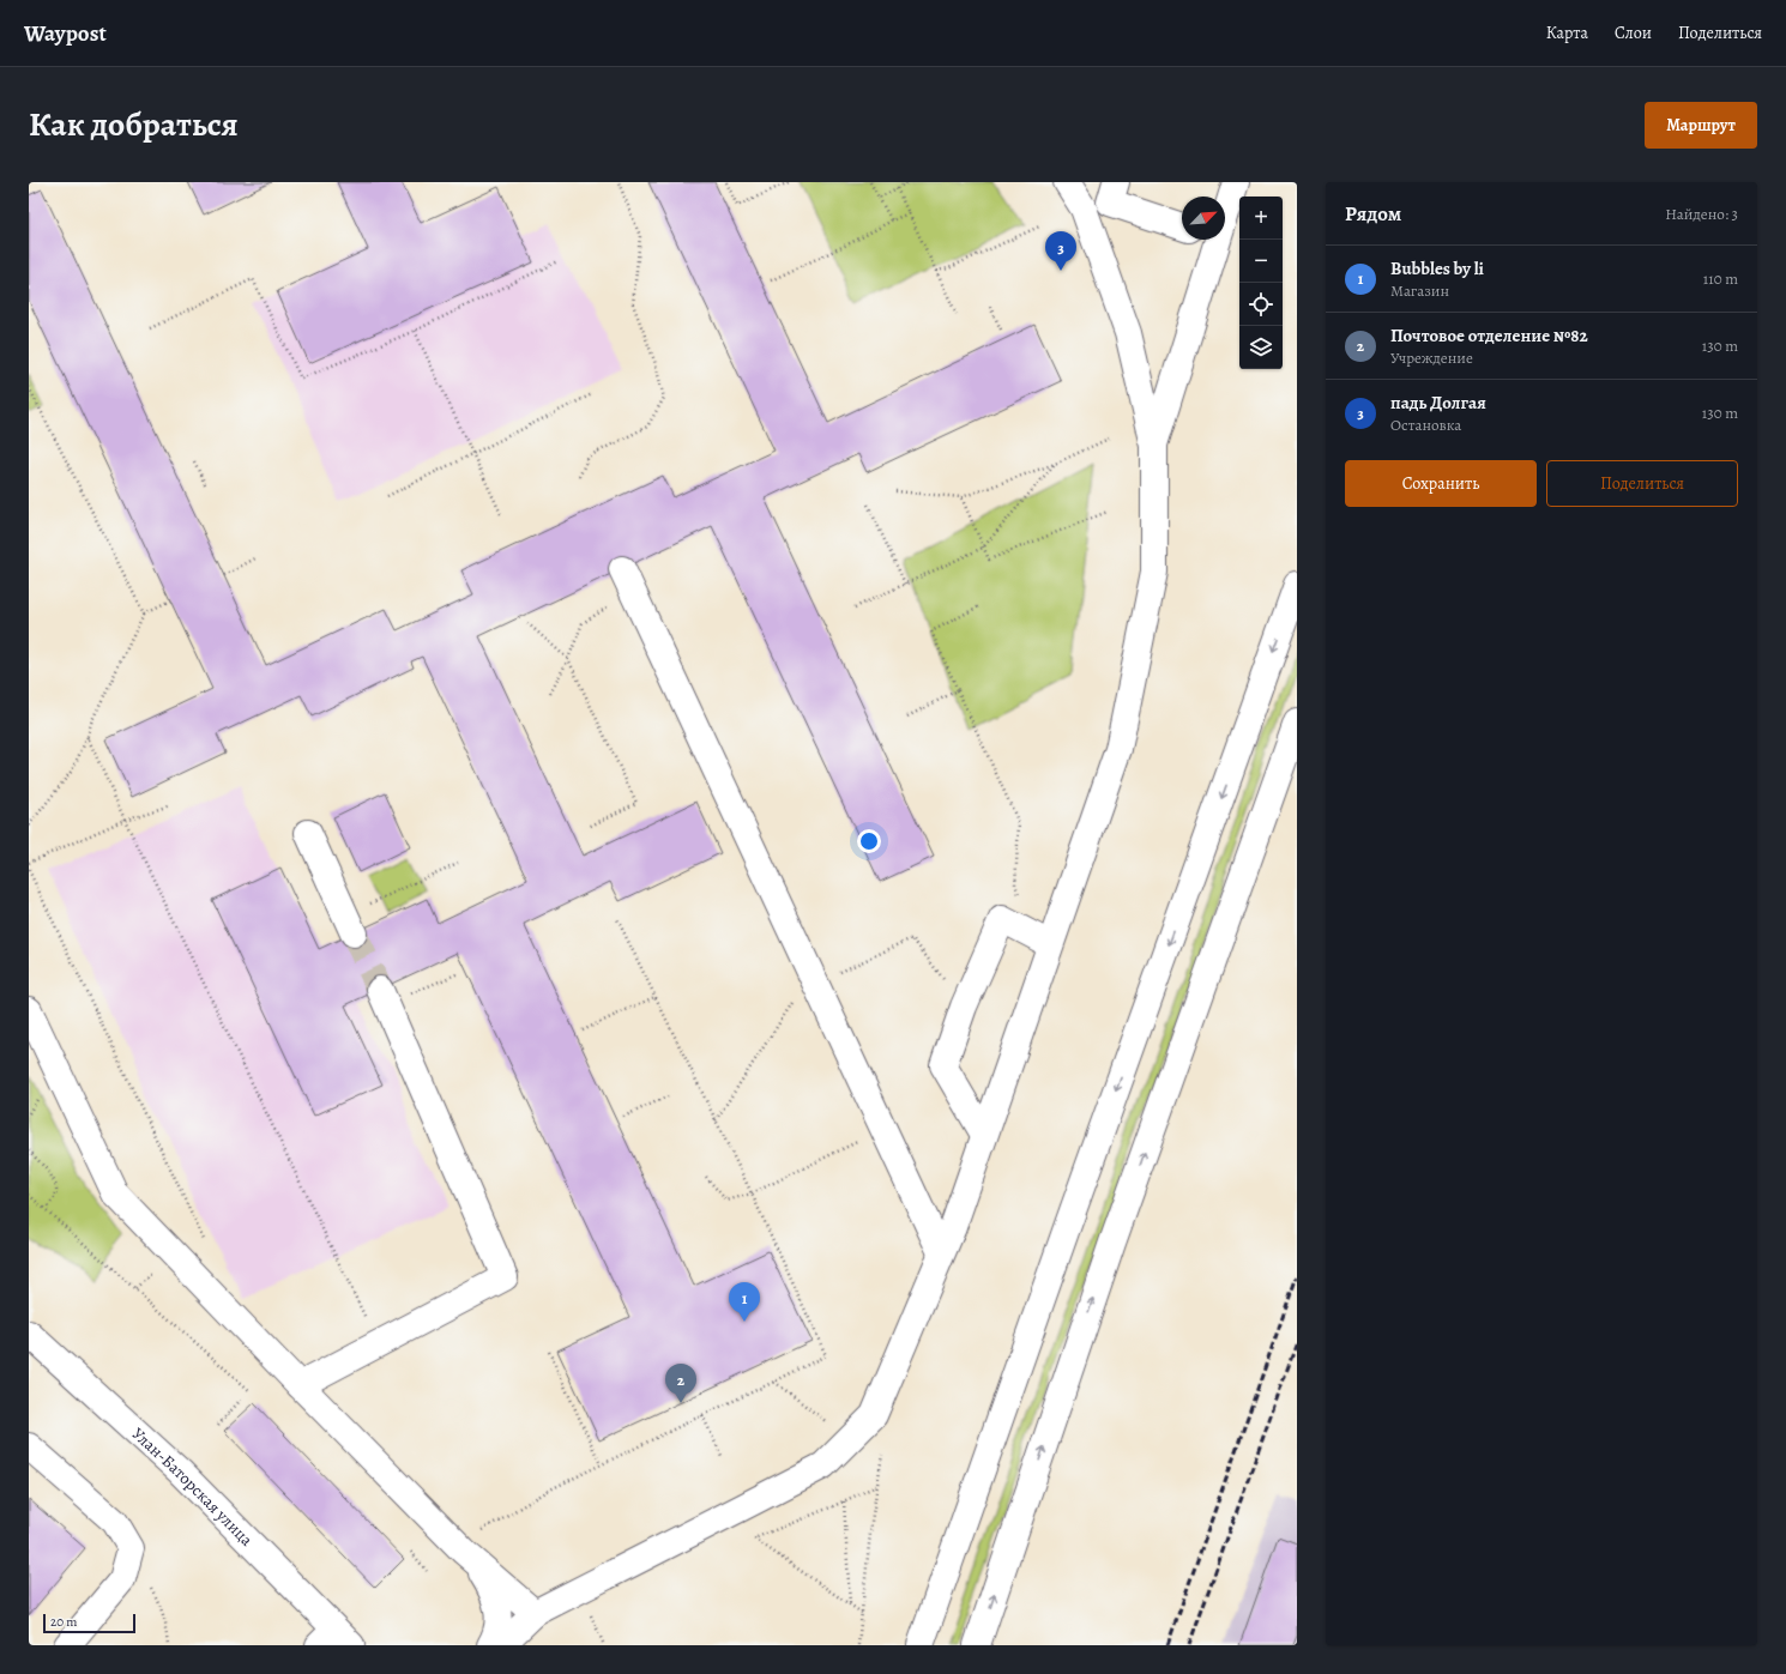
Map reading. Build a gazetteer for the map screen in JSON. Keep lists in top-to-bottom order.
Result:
{
  "streets": {
    "street": ["Улан-Баторская улица"]
  },
  "scale_bar": "20 m",
  "north": "top right",
  "page": {
    "header": "Waypost",
    "nav": ["Карта", "Слои", "Поделиться"],
    "title": "Как добраться",
    "buttons": [
      "Маршрут",
      ["Сохранить", "Поделиться"]
    ],
    "heading": ["Рядом", "Найдено: 3"],
    "map_buttons": ["+", "−"],
    "pins": ["3", "1", "2"],
    "list": [
      {
        "mark": "1",
        "name": "Bubbles by li",
        "note": "Магазин",
        "value": "110 m"
      },
      {
        "mark": "2",
        "name": "Почтовое отделение №82",
        "note": "Учреждение",
        "value": "130 m"
      },
      {
        "mark": "3",
        "name": "падь Долгая",
        "note": "Остановка",
        "value": "130 m"
      }
    ],
    "scale": "20 m"
  }
}
